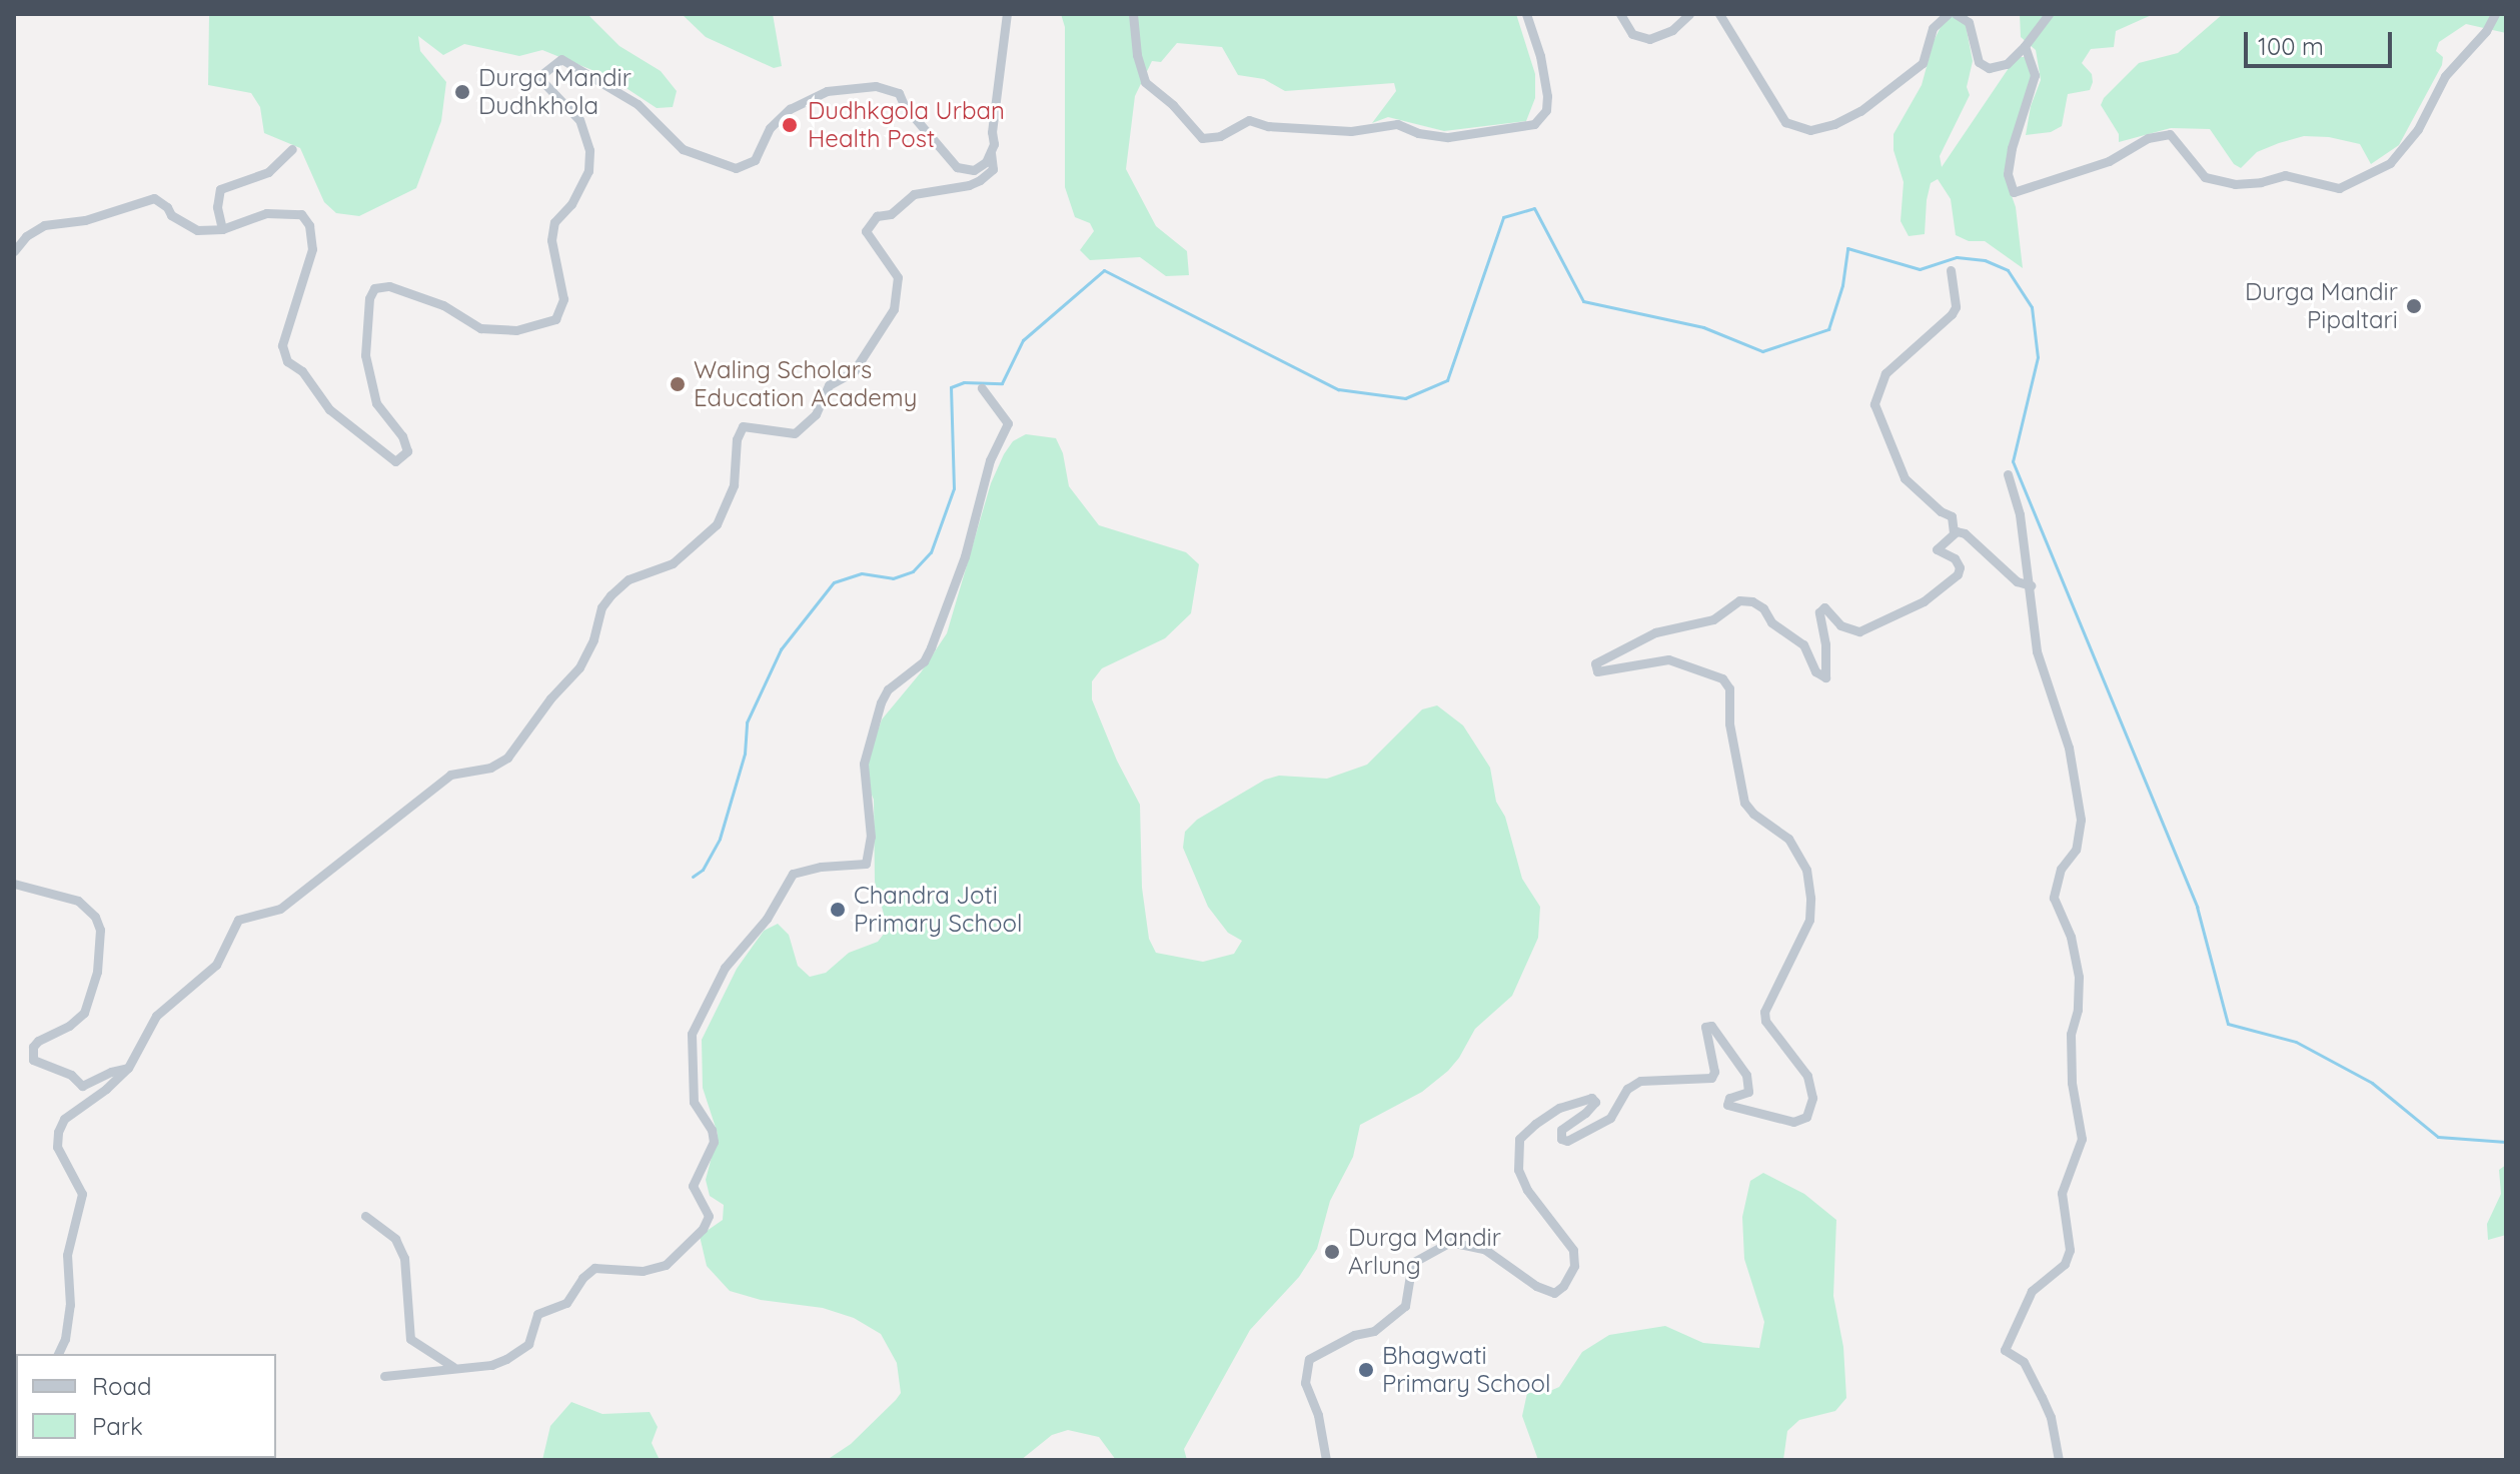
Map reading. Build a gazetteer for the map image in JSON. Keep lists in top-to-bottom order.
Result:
{
  "places": [
    "Durga Mandir Dudhkhola",
    "Dudhkgola Urban Health Post",
    "Durga Mandir Pipaltari",
    "Waling Scholars Education Academy",
    "Chandra Joti Primary School",
    "Durga Mandir Arlung",
    "Bhagwati Primary School"
  ],
  "legend": ["Road", "Park"],
  "scale_bar": "100 m"
}
